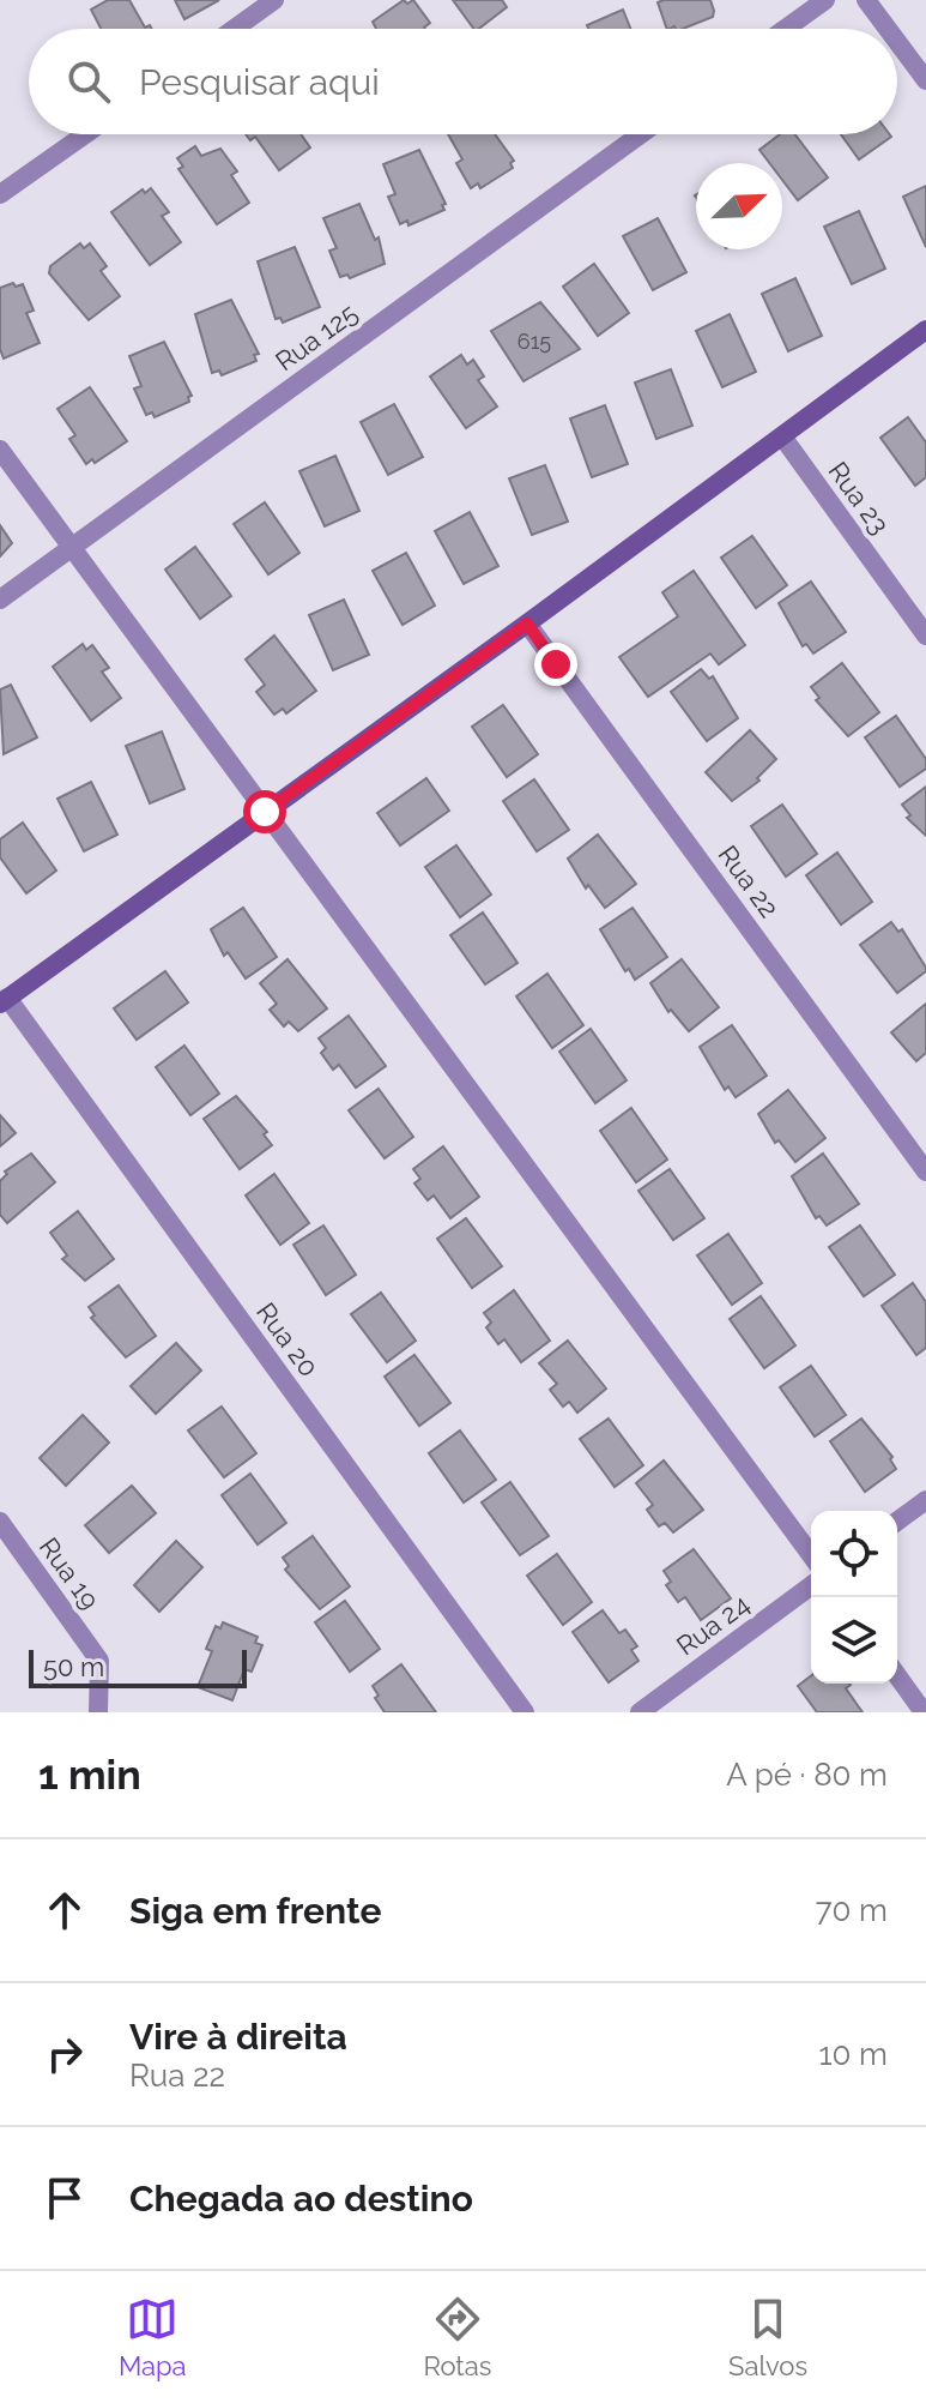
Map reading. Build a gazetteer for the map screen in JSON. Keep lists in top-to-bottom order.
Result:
{
  "streets": {
    "street": [
      "Rua 125",
      "Rua 23",
      "Rua 22",
      "Rua 20",
      "Rua 19",
      "Rua 24"
    ]
  },
  "house_numbers": ["615"],
  "scale_bar": "50 m",
  "north": "top right",
  "page": {
    "search": "Pesquisar aqui",
    "scale": "50 m",
    "heading": ["1 min", "A pé · 80 m"],
    "list": [
      ["Siga em frente", "70 m"],
      ["Vire à direita", "Rua 22", "10 m"],
      "Chegada ao destino"
    ],
    "nav": ["Mapa", "Rotas", "Salvos"]
  }
}
